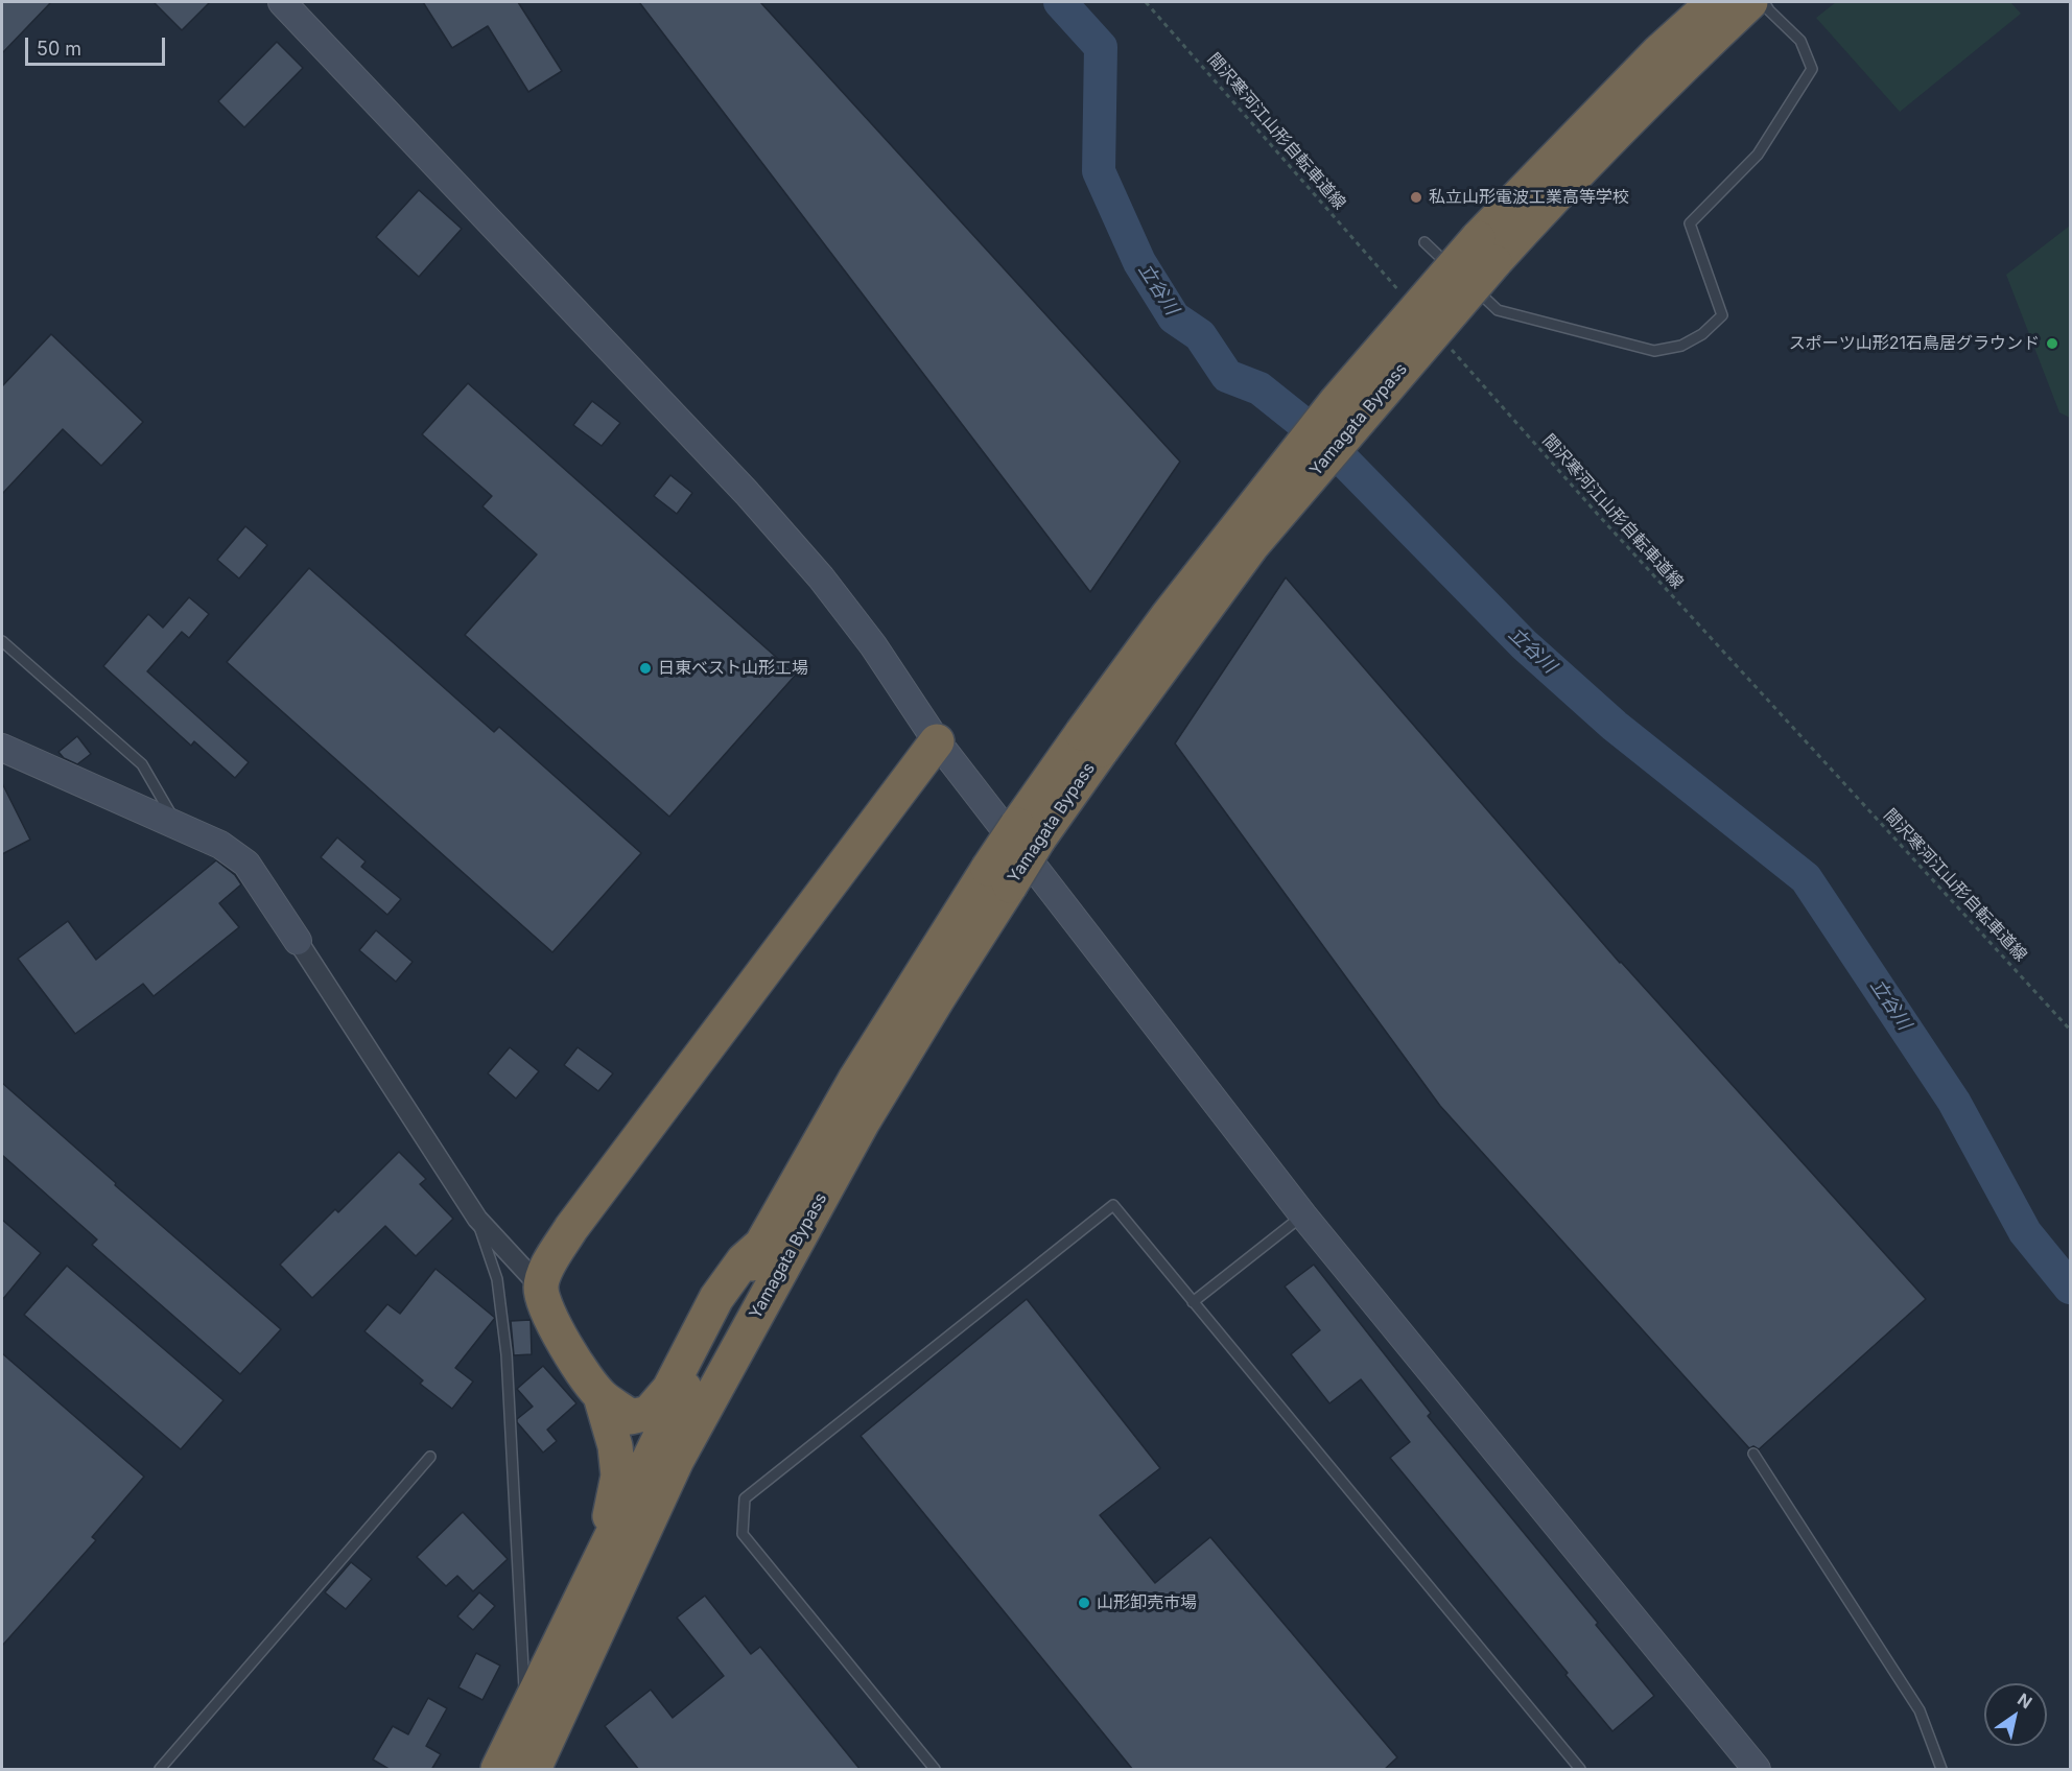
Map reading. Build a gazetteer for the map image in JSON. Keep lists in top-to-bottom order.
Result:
{
  "streets": {
    "highway": ["Yamagata Bypass"],
    "path": ["間沢寒河江山形自転車道線"]
  },
  "water": ["立谷川"],
  "places": [
    "私立山形電波工業高等学校",
    "スポーツ山形21石鳥居グラウンド",
    "日東ベスト山形工場",
    "山形卸売市場"
  ],
  "scale_bar": "50 m",
  "north": "top right"
}
